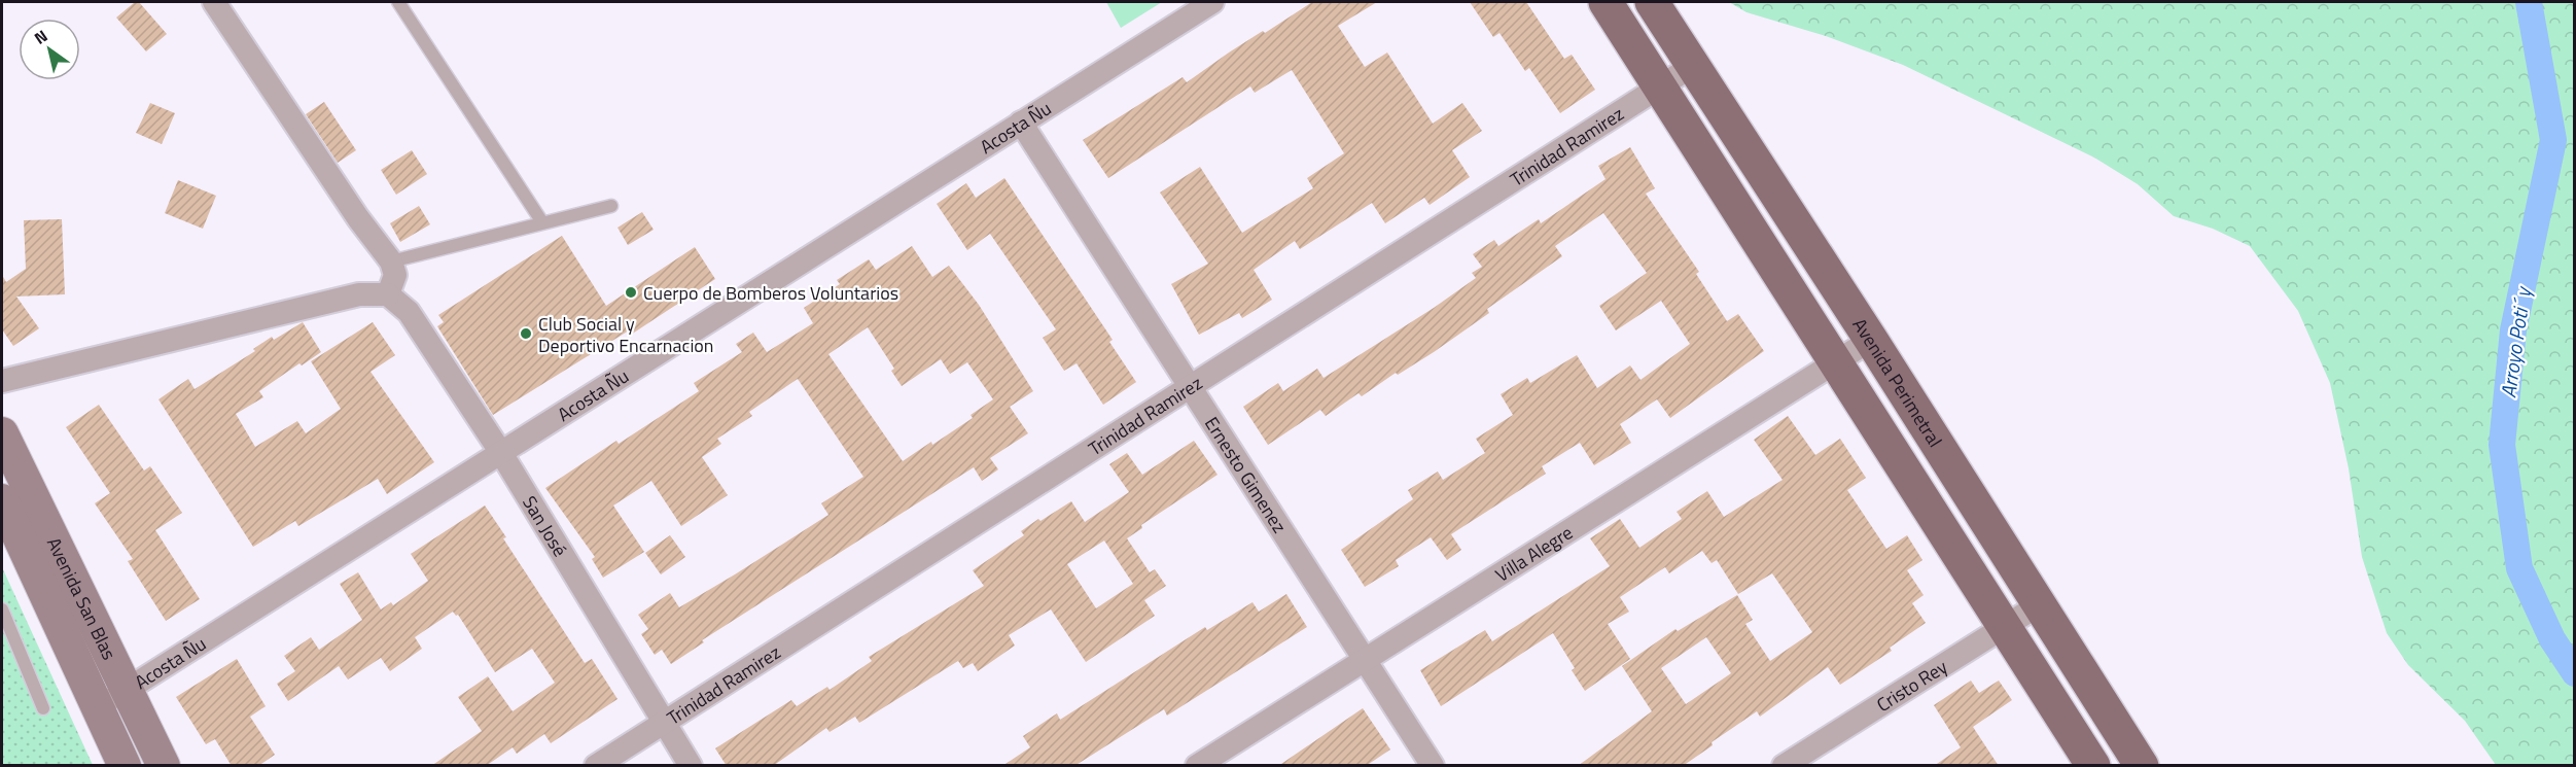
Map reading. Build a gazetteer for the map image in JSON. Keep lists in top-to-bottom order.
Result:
{
  "streets": {
    "main road": ["Avenida Perimetral"],
    "street": [
      "Acosta Ñu",
      "Trinidad Ramirez",
      "Ernesto Gimenez",
      "San José",
      "Villa Alegre",
      "Avenida San Blas",
      "Cristo Rey"
    ]
  },
  "crossings": [
    ["Acosta Ñu", "Ernesto Gimenez"],
    ["Acosta Ñu", "San José"],
    ["Acosta Ñu", "Avenida San Blas"],
    ["Trinidad Ramirez", "Avenida Perimetral"],
    ["Trinidad Ramirez", "Ernesto Gimenez"],
    ["Trinidad Ramirez", "San José"],
    ["Avenida Perimetral", "Villa Alegre"],
    ["Avenida Perimetral", "Cristo Rey"],
    ["Ernesto Gimenez", "Villa Alegre"]
  ],
  "water": ["Arroyo Poti´y"],
  "places": ["Cuerpo de Bomberos Voluntarios", "Club Social y Deportivo Encarnacion"],
  "north": "top left"
}
